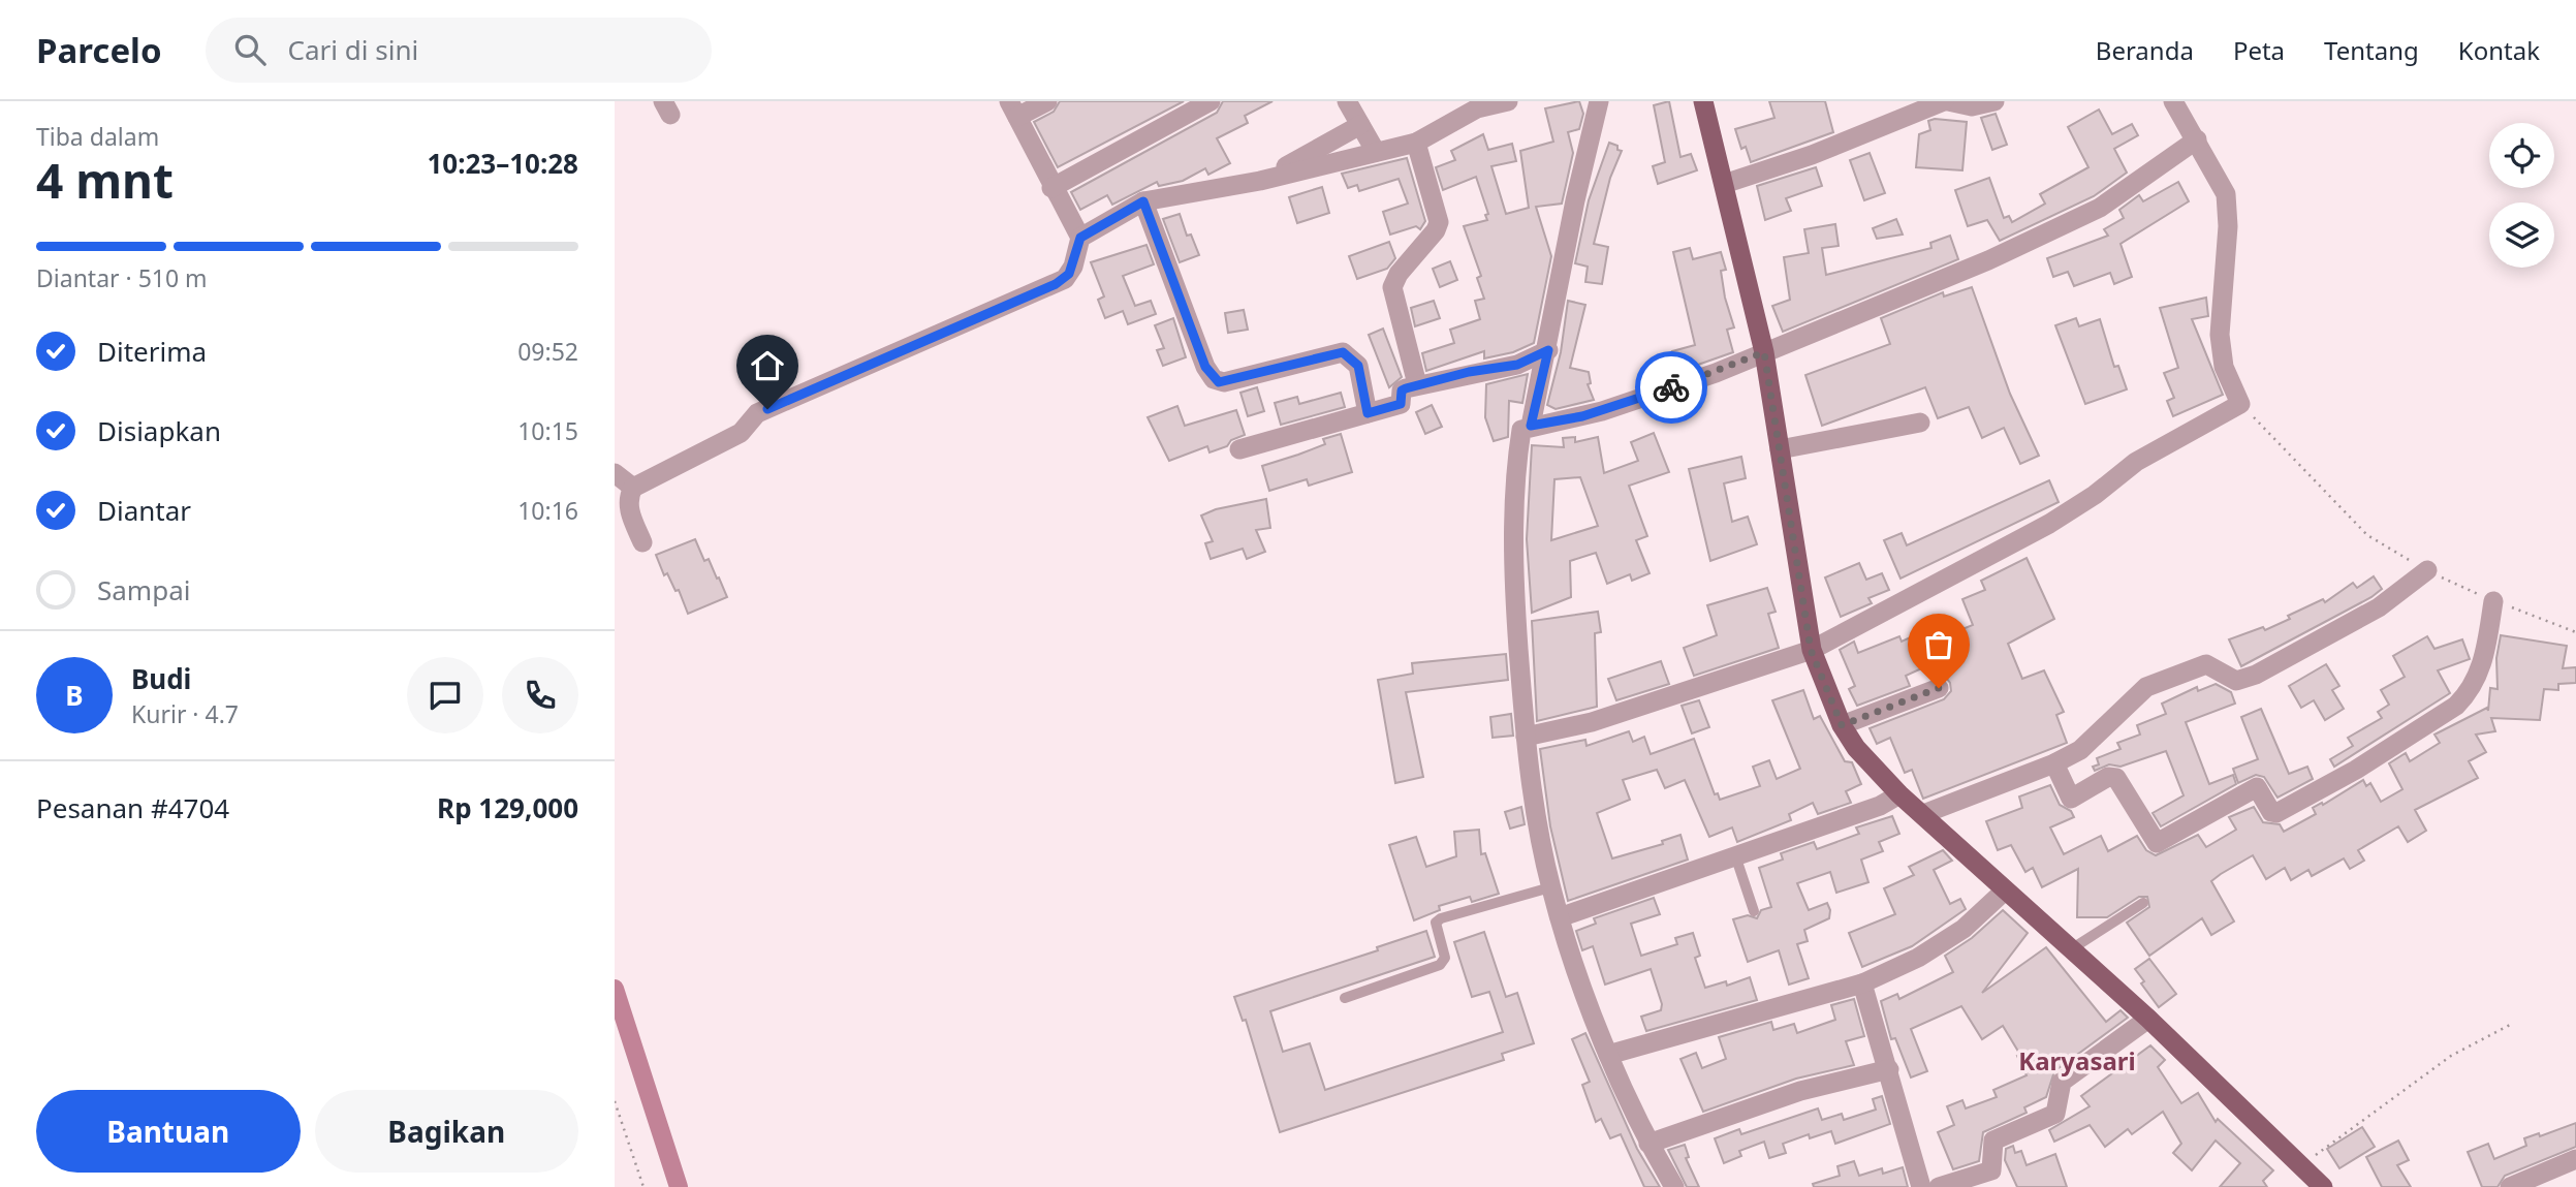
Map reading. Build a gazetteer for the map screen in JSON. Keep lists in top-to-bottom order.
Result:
{
  "districts": ["Karyasari"],
  "page": {
    "header": "Parcelo",
    "search": "Cari di sini",
    "nav": [
      "Beranda",
      "Peta",
      "Tentang",
      "Kontak"
    ],
    "heading": ["4 mnt", "Tiba dalam", "10:23–10:28"],
    "panel": [
      "Budi",
      "Kurir · 4.7",
      "Pesanan #4704",
      "Rp 129,000"
    ],
    "bar": "Diantar · 510 m",
    "list": [
      ["Diterima", "09:52"],
      ["Disiapkan", "10:15"],
      ["Diantar", "10:16"],
      "Sampai"
    ],
    "round": "B",
    "buttons": ["Bantuan", "Bagikan"]
  }
}
